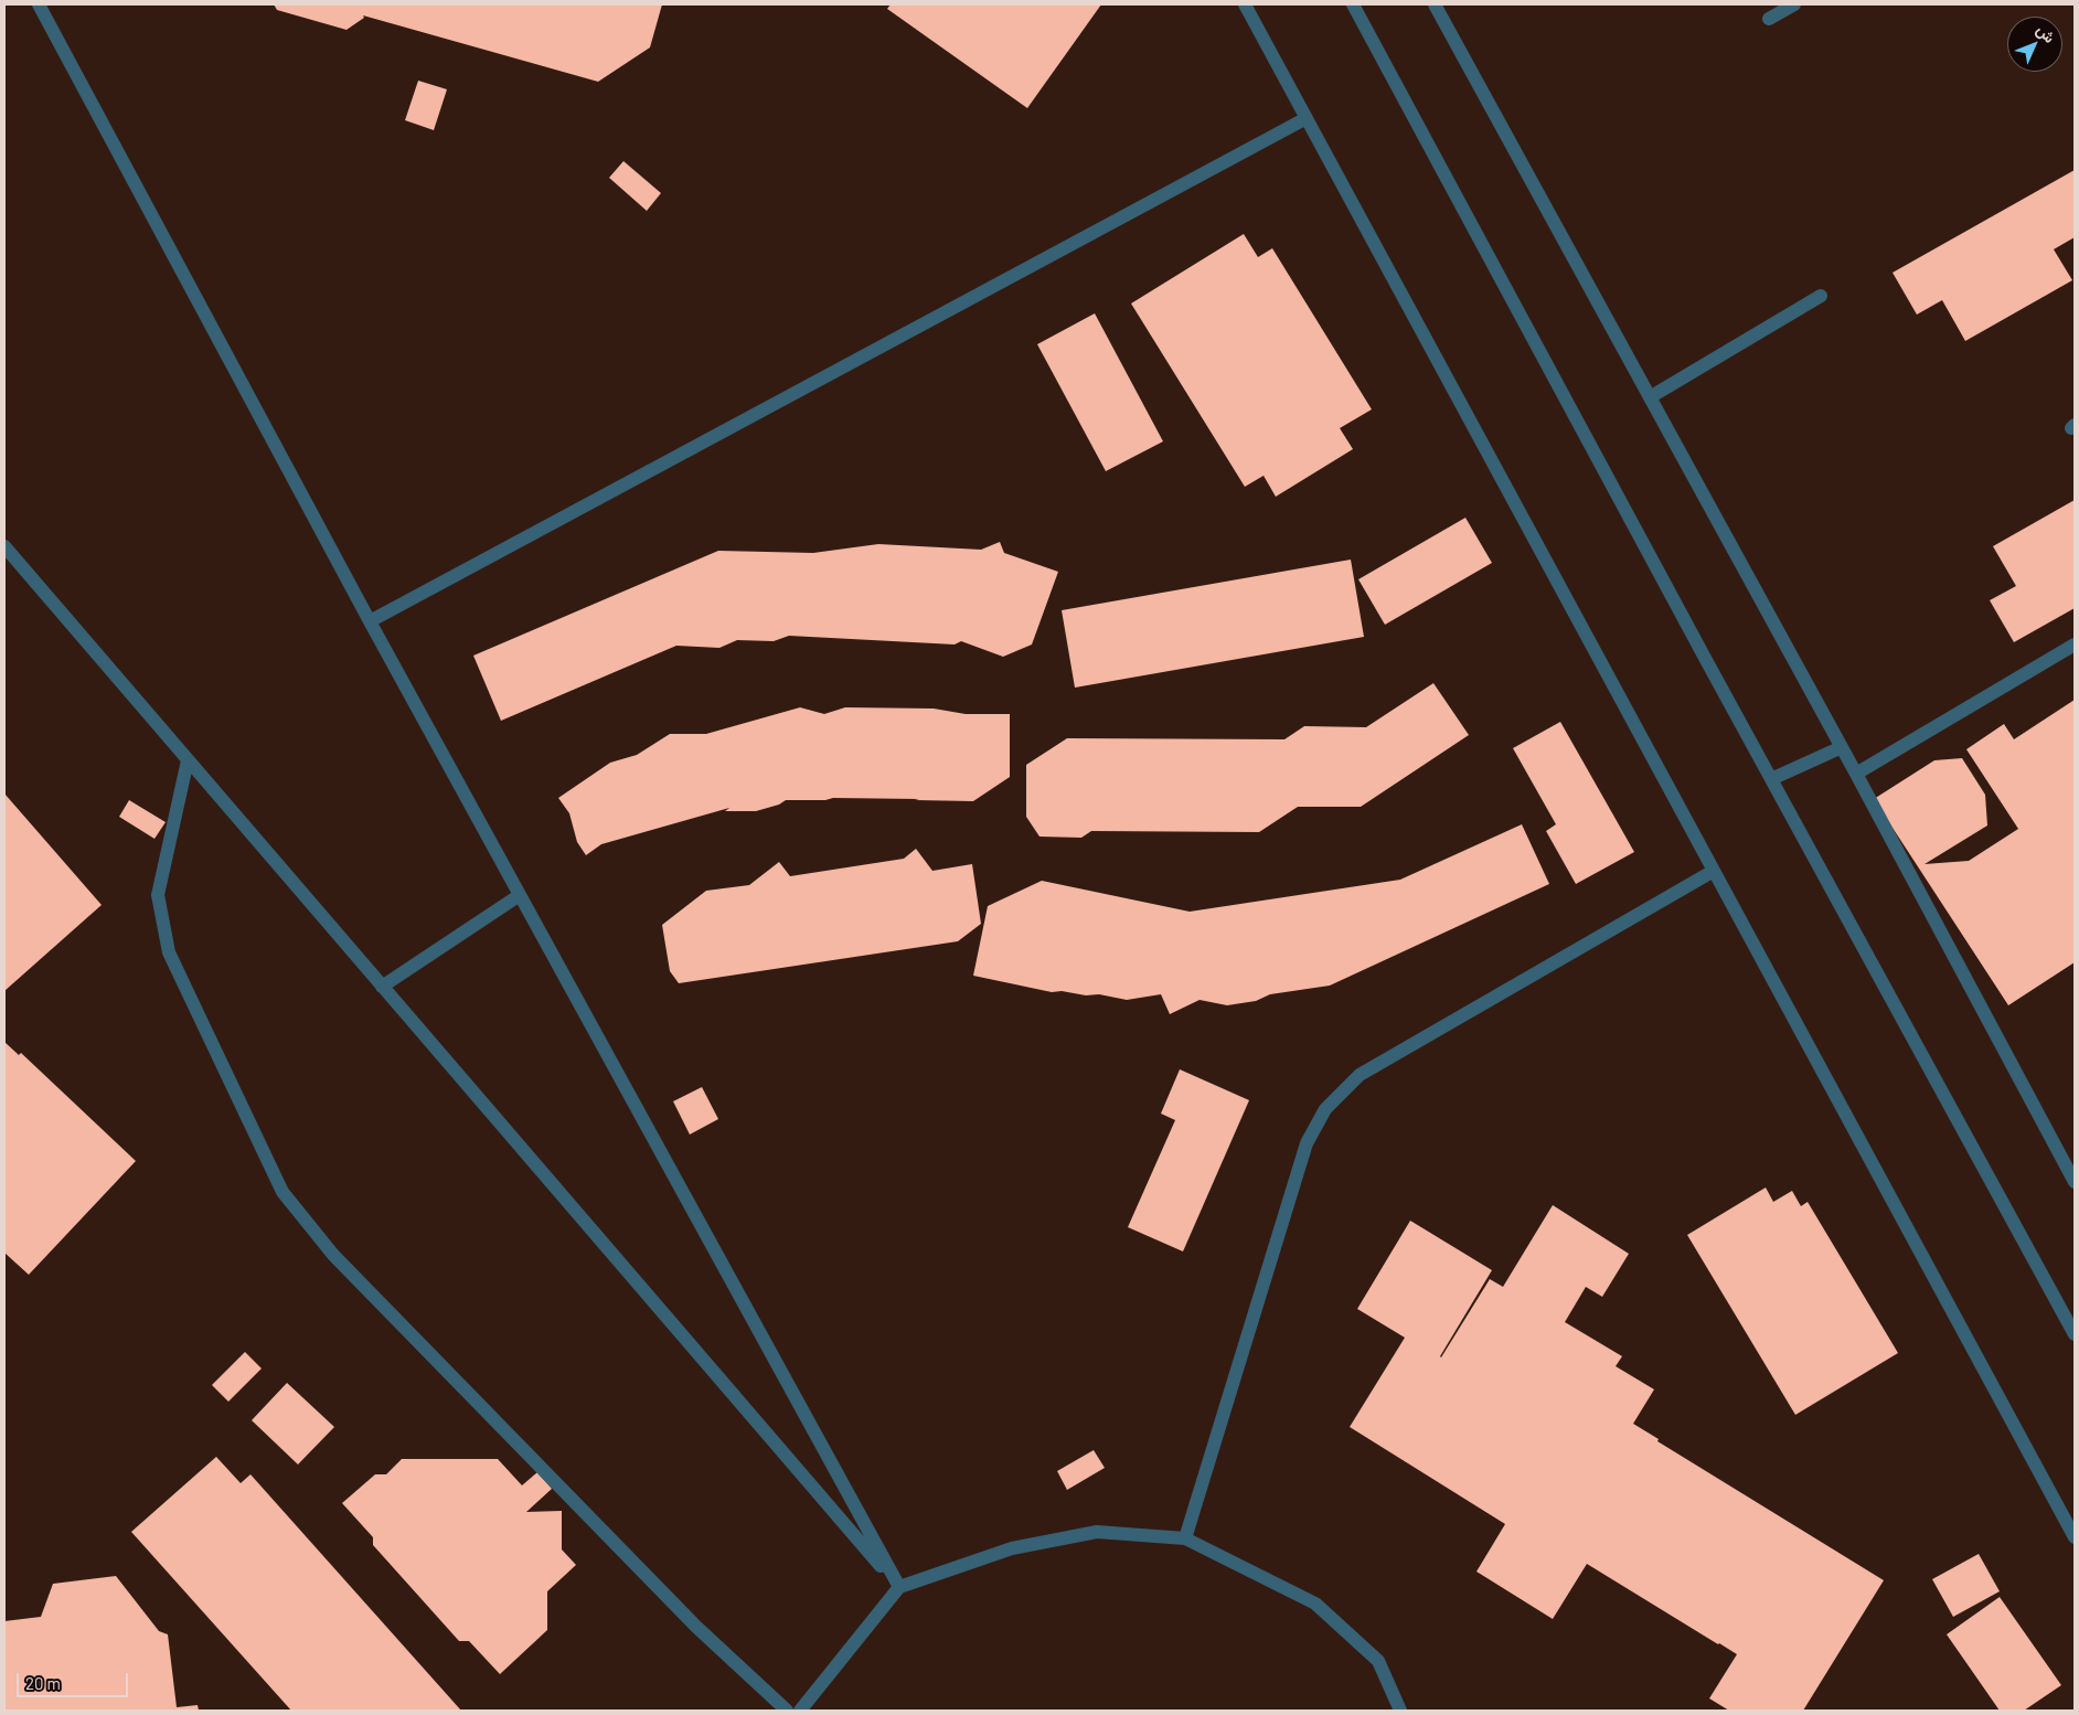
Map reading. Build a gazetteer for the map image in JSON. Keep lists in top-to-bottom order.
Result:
{
  "scale_bar": "20 m",
  "north": "top right"
}
